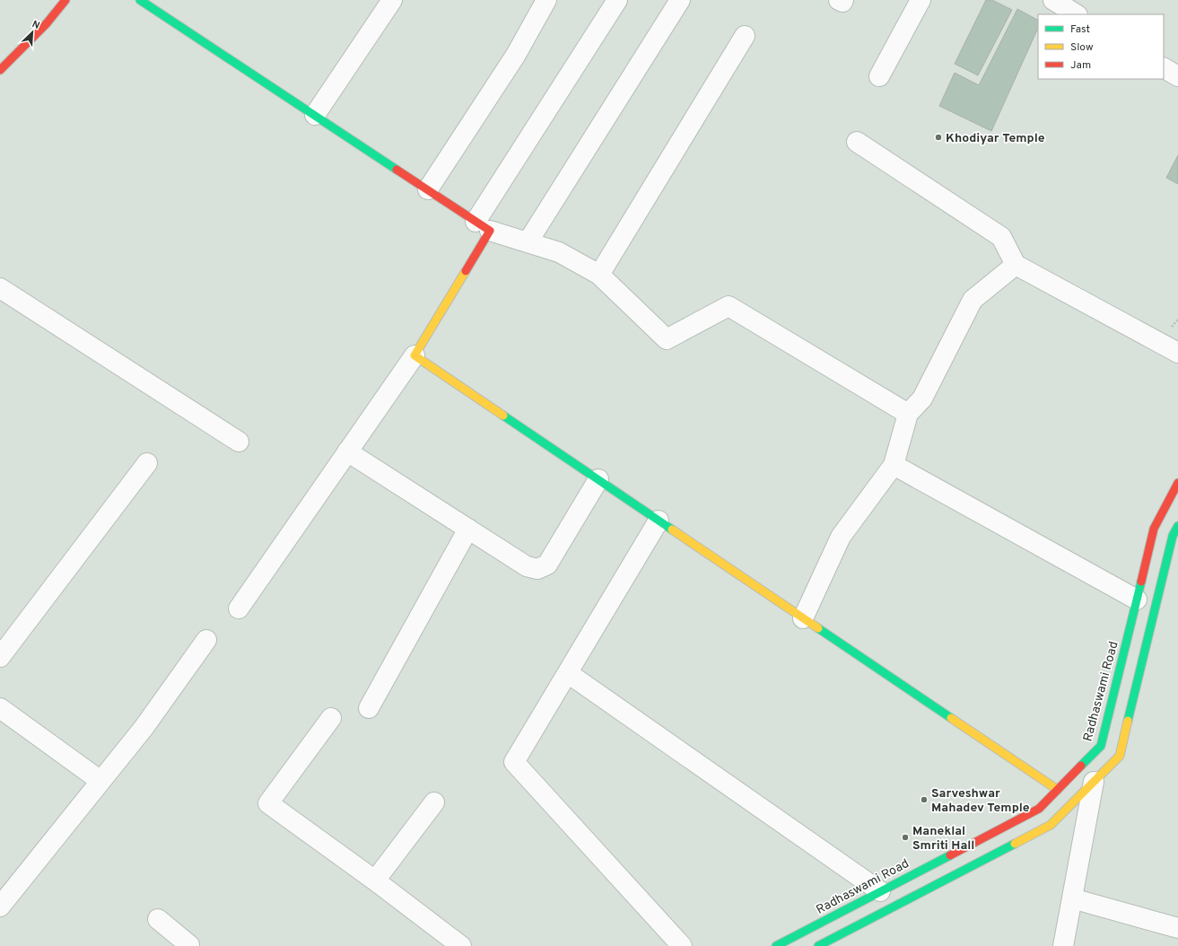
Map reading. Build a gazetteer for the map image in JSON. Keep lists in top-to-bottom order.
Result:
{
  "streets": {
    "street": ["Radhaswami Road"]
  },
  "places": ["Khodiyar Temple", "Sarveshwar Mahadev Temple", "Maneklal Smriti Hall"],
  "legend": ["Fast", "Slow", "Jam"],
  "north": "top right"
}
